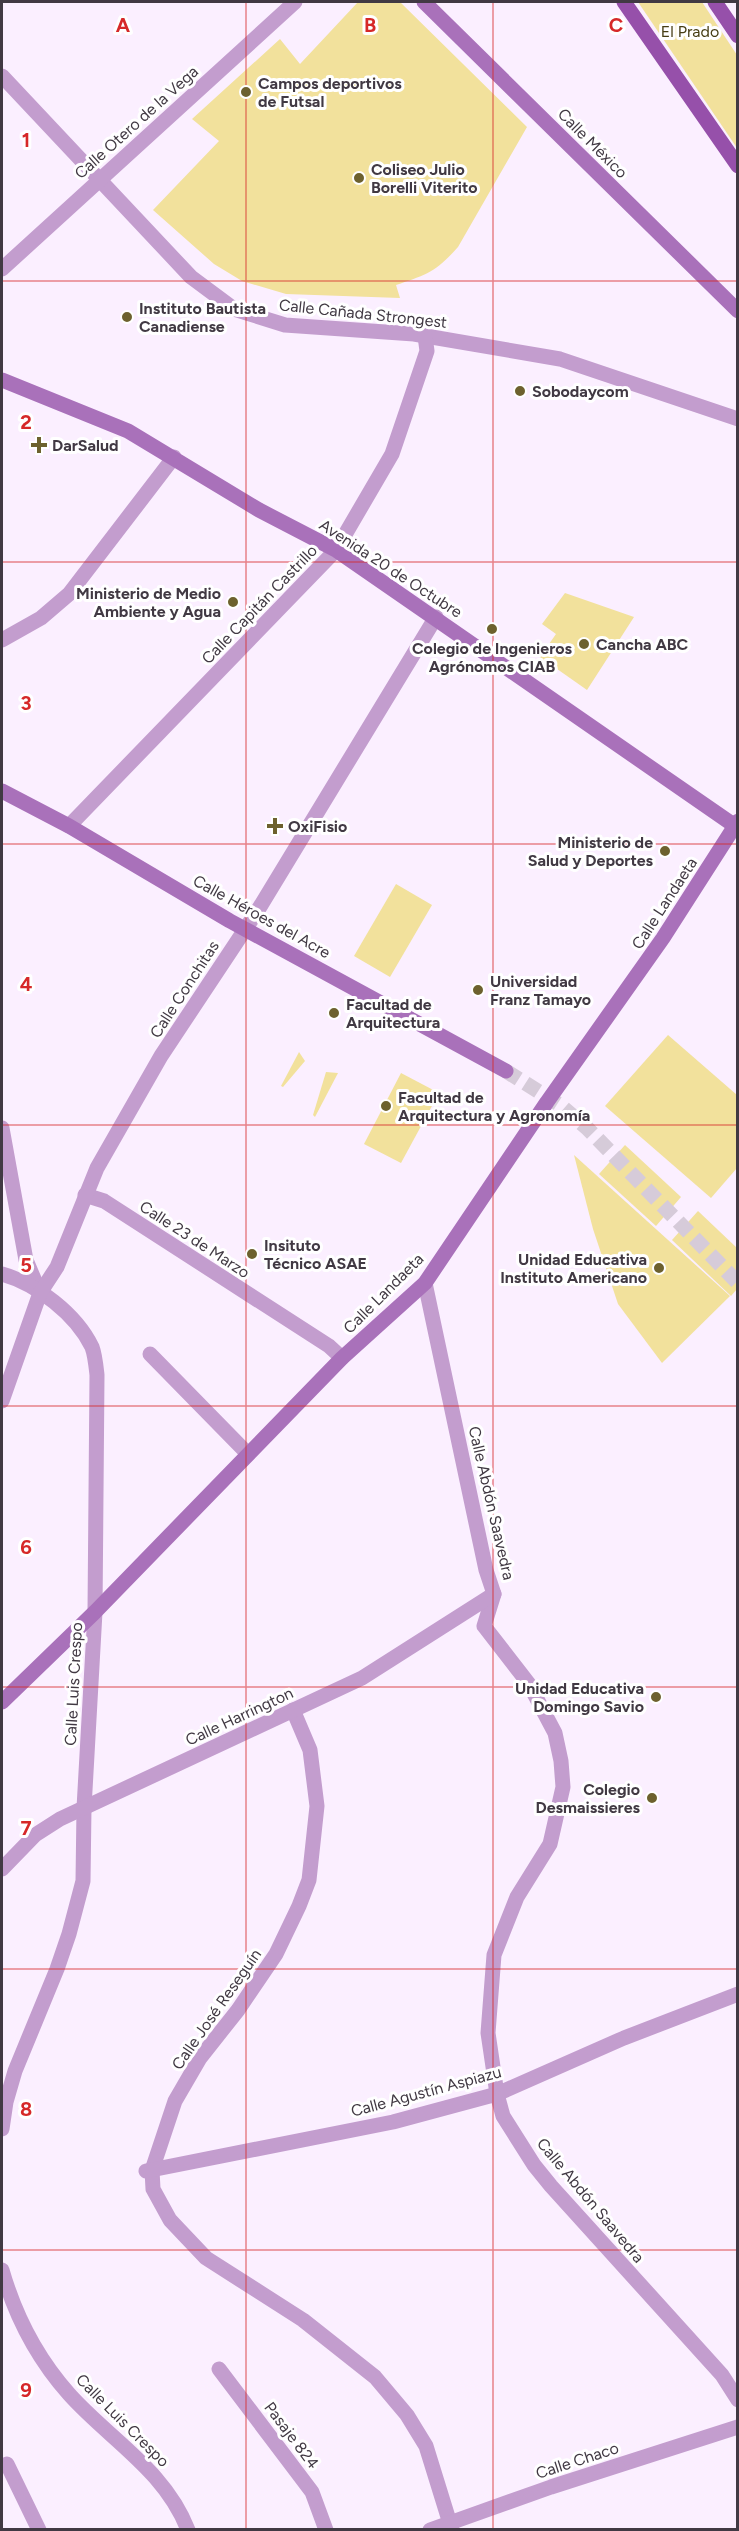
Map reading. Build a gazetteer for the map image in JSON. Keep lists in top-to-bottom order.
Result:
{
  "streets": {
    "main road": [
      "Calle México",
      "Avenida 20 de Octubre",
      "Calle Landaeta",
      "Calle Héroes del Acre"
    ],
    "street": [
      "Calle Otero de la Vega",
      "Calle Cañada Strongest",
      "Calle Capitán Castrillo",
      "Calle Conchitas",
      "Calle 23 de Marzo",
      "Calle Abdón Saavedra",
      "Calle Luis Crespo",
      "Calle Harrington",
      "Calle José Reseguín",
      "Calle Agustín Aspiazu",
      "Pasaje 824",
      "Calle Chaco"
    ]
  },
  "crossings": [
    ["Calle Otero de la Vega", "Calle Cañada Strongest"],
    ["Calle Cañada Strongest", "Calle Capitán Castrillo"],
    ["Avenida 20 de Octubre", "Calle Capitán Castrillo"],
    ["Avenida 20 de Octubre", "Calle Landaeta"],
    ["Avenida 20 de Octubre", "Calle Conchitas"],
    ["Calle Capitán Castrillo", "Calle Héroes del Acre"],
    ["Calle Landaeta", "Calle 23 de Marzo"],
    ["Calle Landaeta", "Calle Abdón Saavedra"],
    ["Calle Landaeta", "Calle Luis Crespo"],
    ["Calle Héroes del Acre", "Calle Conchitas"],
    ["Calle Conchitas", "Calle 23 de Marzo"],
    ["Calle Conchitas", "Calle Luis Crespo"],
    ["Calle Abdón Saavedra", "Calle Harrington"],
    ["Calle Abdón Saavedra", "Calle Agustín Aspiazu"],
    ["Calle Luis Crespo", "Calle Harrington"],
    ["Calle Harrington", "Calle José Reseguín"],
    ["Calle José Reseguín", "Calle Agustín Aspiazu"]
  ],
  "parks": ["El Prado"],
  "places": {
    "other": [
      "Campos deportivos de Futsal",
      "Coliseo Julio Borelli Viterito",
      "Instituto Bautista Canadiense",
      "Sobodaycom",
      "Ministerio de Medio Ambiente y Agua",
      "Colegio de Ingenieros Agrónomos CIAB",
      "Cancha ABC",
      "Ministerio de Salud y Deportes",
      "Universidad Franz Tamayo",
      "Facultad de Arquitectura",
      "Facultad de Arquitectura y Agronomía",
      "Insituto Técnico ASAE",
      "Unidad Educativa Instituto Americano",
      "Unidad Educativa Domingo Savio",
      "Colegio Desmaissieres"
    ],
    "health": ["DarSalud", "OxiFisio"]
  },
  "grid": {
    "columns": ["A", "B", "C"],
    "rows": [
      "1",
      "2",
      "3",
      "4",
      "5",
      "6",
      "7",
      "8",
      "9"
    ]
  }
}
